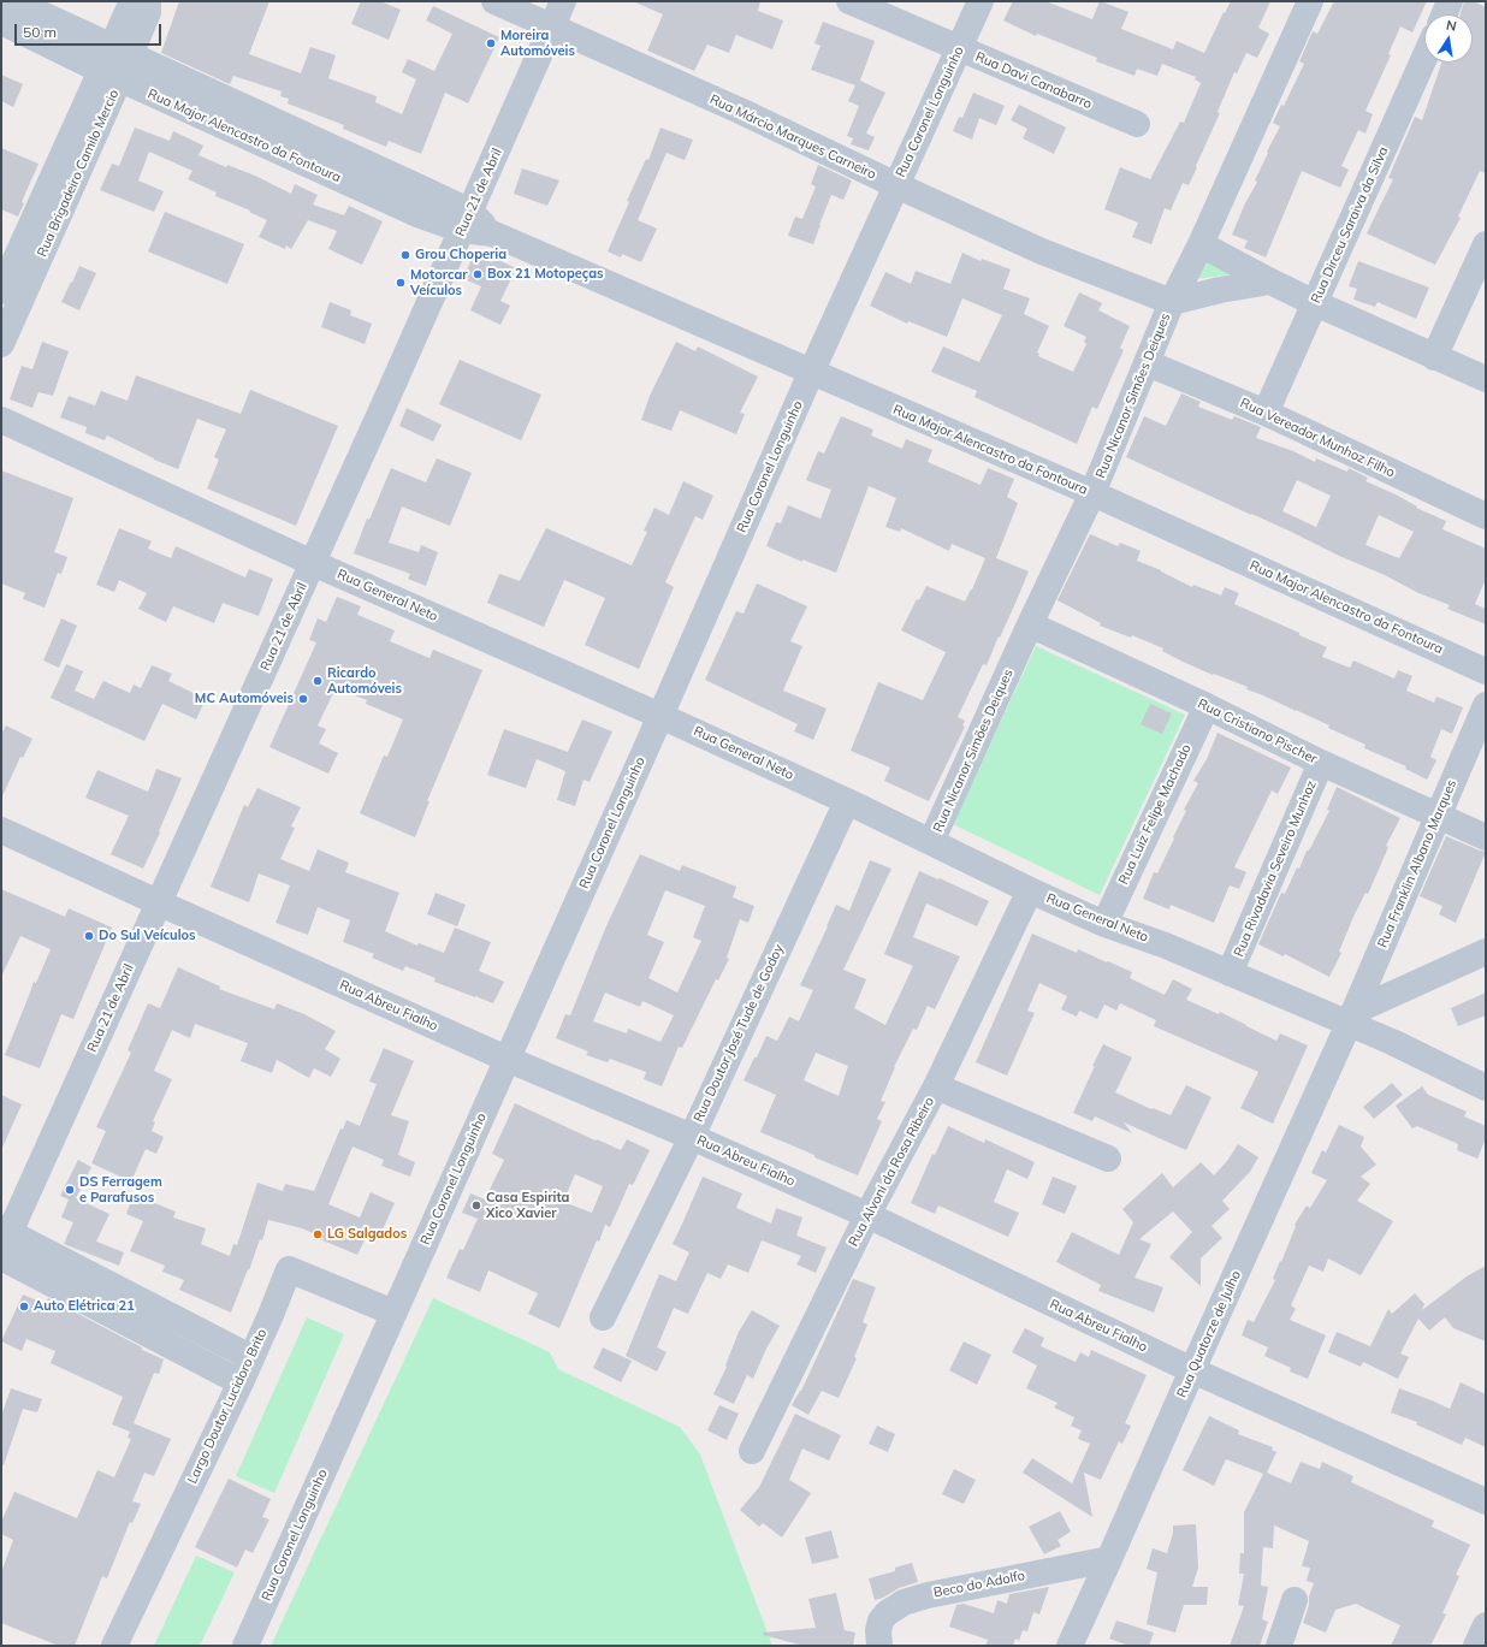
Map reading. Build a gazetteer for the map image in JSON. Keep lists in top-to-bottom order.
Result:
{
  "streets": {
    "street": [
      "Rua Davi Canabarro",
      "Rua Coronel Longuinho",
      "Rua Major Alencastro da Fontoura",
      "Rua Márcio Marques Carneiro",
      "Rua Brigadeiro Camilo Mercio",
      "Rua 21 de Abril",
      "Rua Dirceu Saraiva da Silva",
      "Rua Nicanor Simões Deiques",
      "Rua Vereador Munhoz Filho",
      "Rua General Neto",
      "Rua Cristiano Pischer",
      "Rua Luiz Felipe Machado",
      "Rua Franklin Albano Marques",
      "Rua Rivadavia Seveiro Munhoz",
      "Rua Abreu Fialho",
      "Rua Doutor José Tude de Godoy",
      "Rua Alvoni da Rosa Ribeiro",
      "Rua Quatorze de Julho",
      "Largo Doutor Lucidoro Brito",
      "Beco do Adolfo"
    ]
  },
  "crossings": [
    ["Rua Davi Canabarro", "Rua Coronel Longuinho"],
    ["Rua Coronel Longuinho", "Rua Major Alencastro da Fontoura"],
    ["Rua Coronel Longuinho", "Rua Márcio Marques Carneiro"],
    ["Rua Coronel Longuinho", "Rua General Neto"],
    ["Rua Coronel Longuinho", "Rua Abreu Fialho"],
    ["Rua Coronel Longuinho", "Largo Doutor Lucidoro Brito"],
    ["Rua Major Alencastro da Fontoura", "Rua Brigadeiro Camilo Mercio"],
    ["Rua Major Alencastro da Fontoura", "Rua 21 de Abril"],
    ["Rua Major Alencastro da Fontoura", "Rua Nicanor Simões Deiques"],
    ["Rua Márcio Marques Carneiro", "Rua 21 de Abril"],
    ["Rua Márcio Marques Carneiro", "Rua Nicanor Simões Deiques"],
    ["Rua 21 de Abril", "Rua General Neto"],
    ["Rua 21 de Abril", "Rua Abreu Fialho"],
    ["Rua Dirceu Saraiva da Silva", "Rua Vereador Munhoz Filho"],
    ["Rua Nicanor Simões Deiques", "Rua Vereador Munhoz Filho"],
    ["Rua Nicanor Simões Deiques", "Rua General Neto"],
    ["Rua Nicanor Simões Deiques", "Rua Cristiano Pischer"],
    ["Rua General Neto", "Rua Luiz Felipe Machado"],
    ["Rua General Neto", "Rua Franklin Albano Marques"],
    ["Rua General Neto", "Rua Rivadavia Seveiro Munhoz"],
    ["Rua General Neto", "Rua Doutor José Tude de Godoy"],
    ["Rua General Neto", "Rua Alvoni da Rosa Ribeiro"],
    ["Rua General Neto", "Rua Quatorze de Julho"],
    ["Rua Cristiano Pischer", "Rua Luiz Felipe Machado"],
    ["Rua Cristiano Pischer", "Rua Franklin Albano Marques"],
    ["Rua Cristiano Pischer", "Rua Rivadavia Seveiro Munhoz"],
    ["Rua Franklin Albano Marques", "Rua Quatorze de Julho"],
    ["Rua Abreu Fialho", "Rua Doutor José Tude de Godoy"],
    ["Rua Abreu Fialho", "Rua Alvoni da Rosa Ribeiro"],
    ["Rua Abreu Fialho", "Rua Quatorze de Julho"],
    ["Rua Quatorze de Julho", "Beco do Adolfo"]
  ],
  "places": [
    "Moreira Automóveis",
    "Grou Choperia",
    "Box 21 Motopeças",
    "Motorcar Veículos",
    "Ricardo Automóveis",
    "MC Automóveis",
    "Do Sul Veículos",
    "DS Ferragem e Parafusos",
    "Casa Espirita Xico Xavier",
    "LG Salgados",
    "Auto Elétrica 21"
  ],
  "scale_bar": "50 m",
  "north": "top"
}
